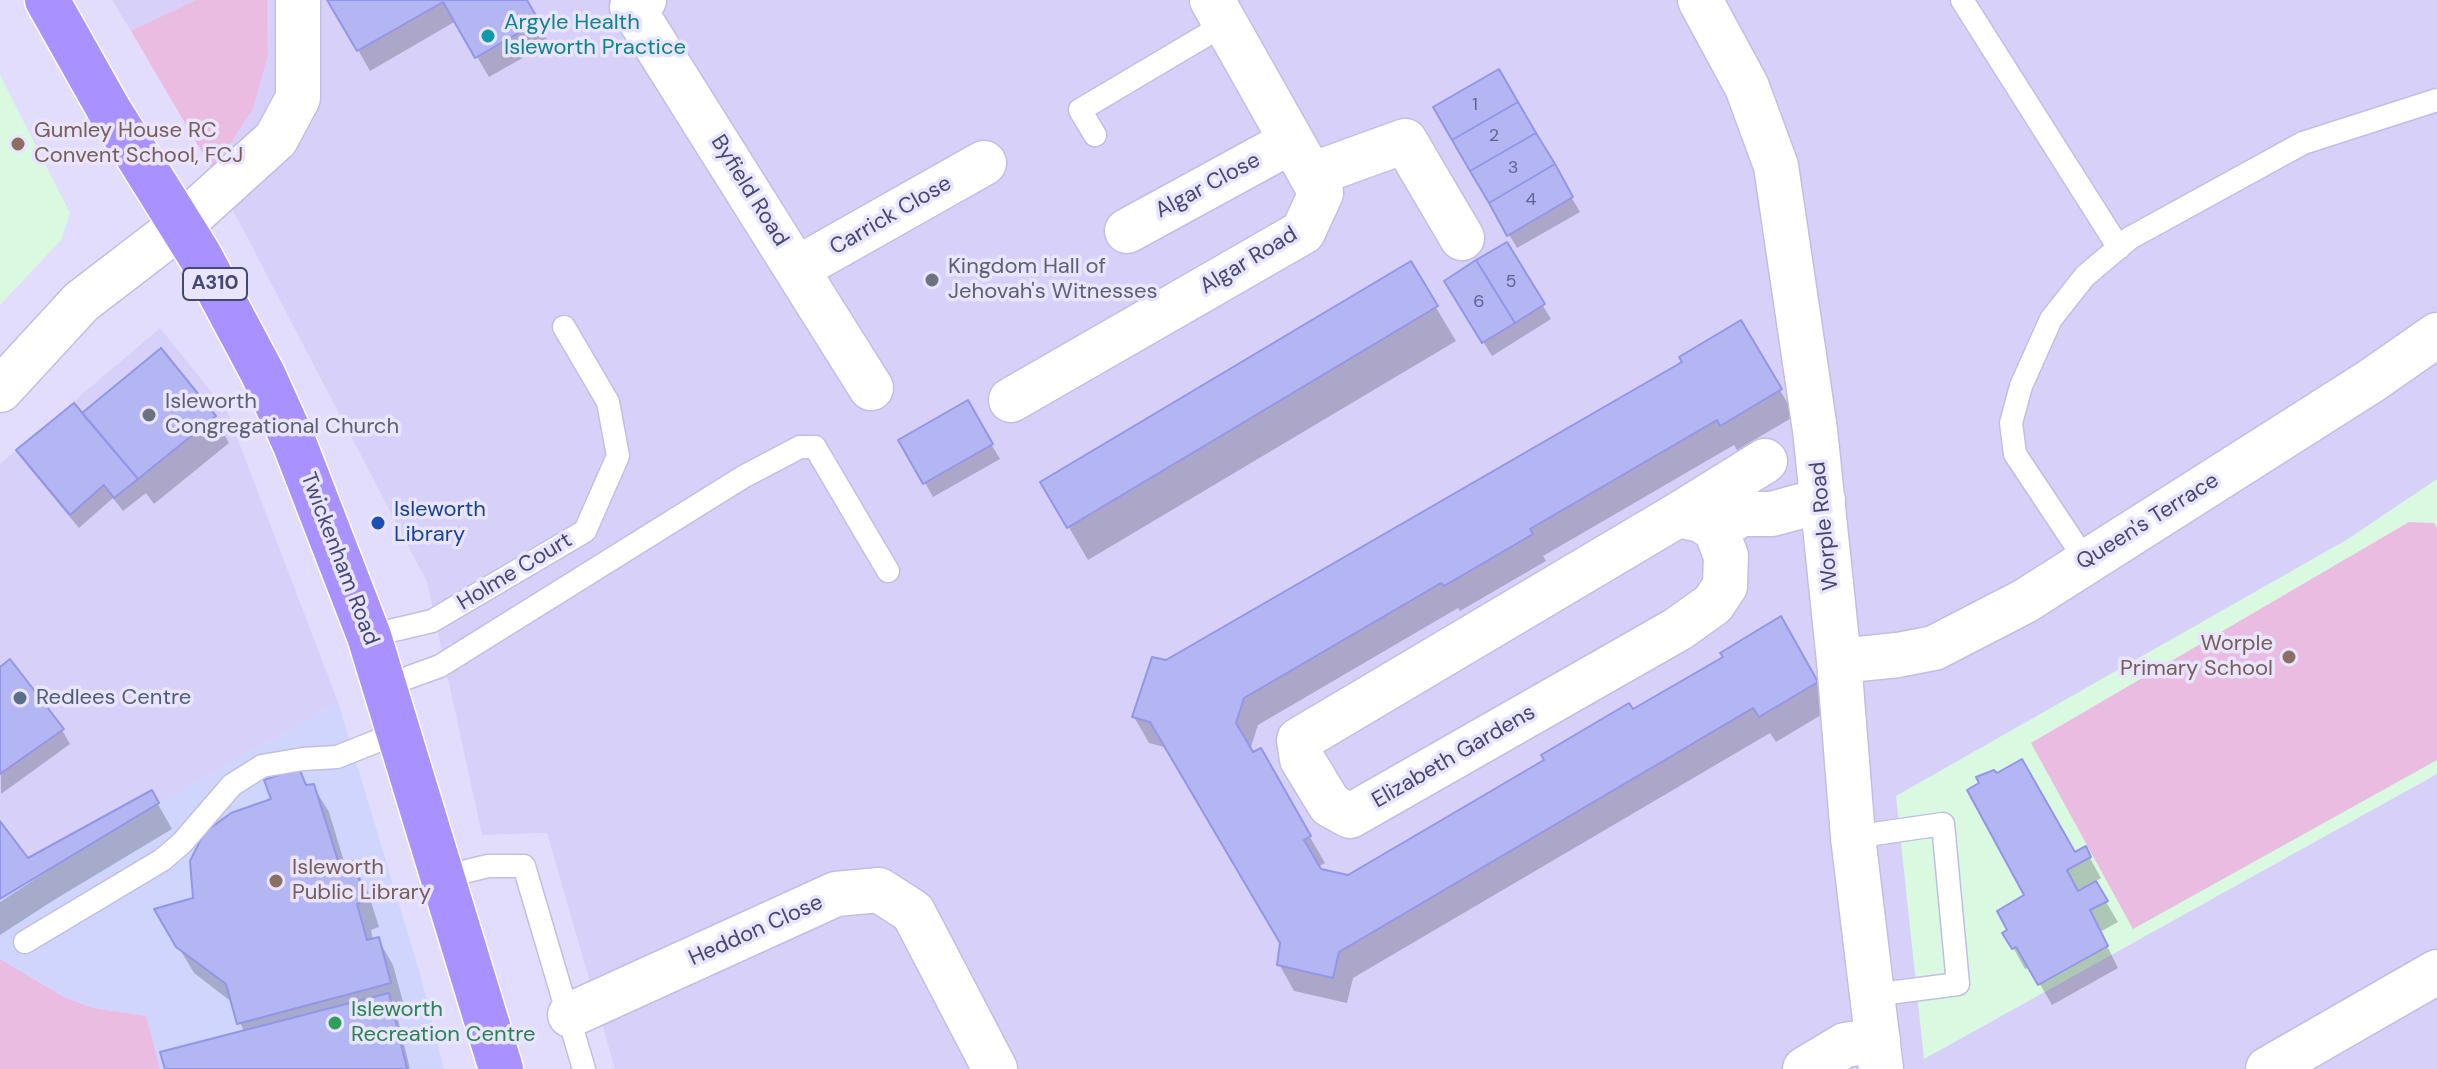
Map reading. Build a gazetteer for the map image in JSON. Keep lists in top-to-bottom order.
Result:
{
  "streets": {
    "main road": ["A310", "Twickenham Road"],
    "street": [
      "Algar Close",
      "Byfield Road",
      "Carrick Close",
      "Algar Road",
      "Queen's Terrace",
      "Worple Road",
      "Elizabeth Gardens",
      "Heddon Close"
    ],
    "lane": ["Holme Court"]
  },
  "crossings": [
    ["Algar Close", "Algar Road"],
    ["Byfield Road", "Carrick Close"],
    ["Queen's Terrace", "Worple Road"],
    ["Worple Road", "Elizabeth Gardens"],
    ["Twickenham Road", "Holme Court"]
  ],
  "places": [
    "Argyle Health Isleworth Practice",
    "Gumley House RC Convent School, FCJ",
    "Kingdom Hall of Jehovah's Witnesses",
    "Isleworth Congregational Church",
    "Isleworth Library",
    "Worple Primary School",
    "Redlees Centre",
    "Isleworth Public Library",
    "Isleworth Recreation Centre"
  ],
  "house_numbers": [
    "1",
    "2",
    "3",
    "4",
    "5",
    "6"
  ]
}
